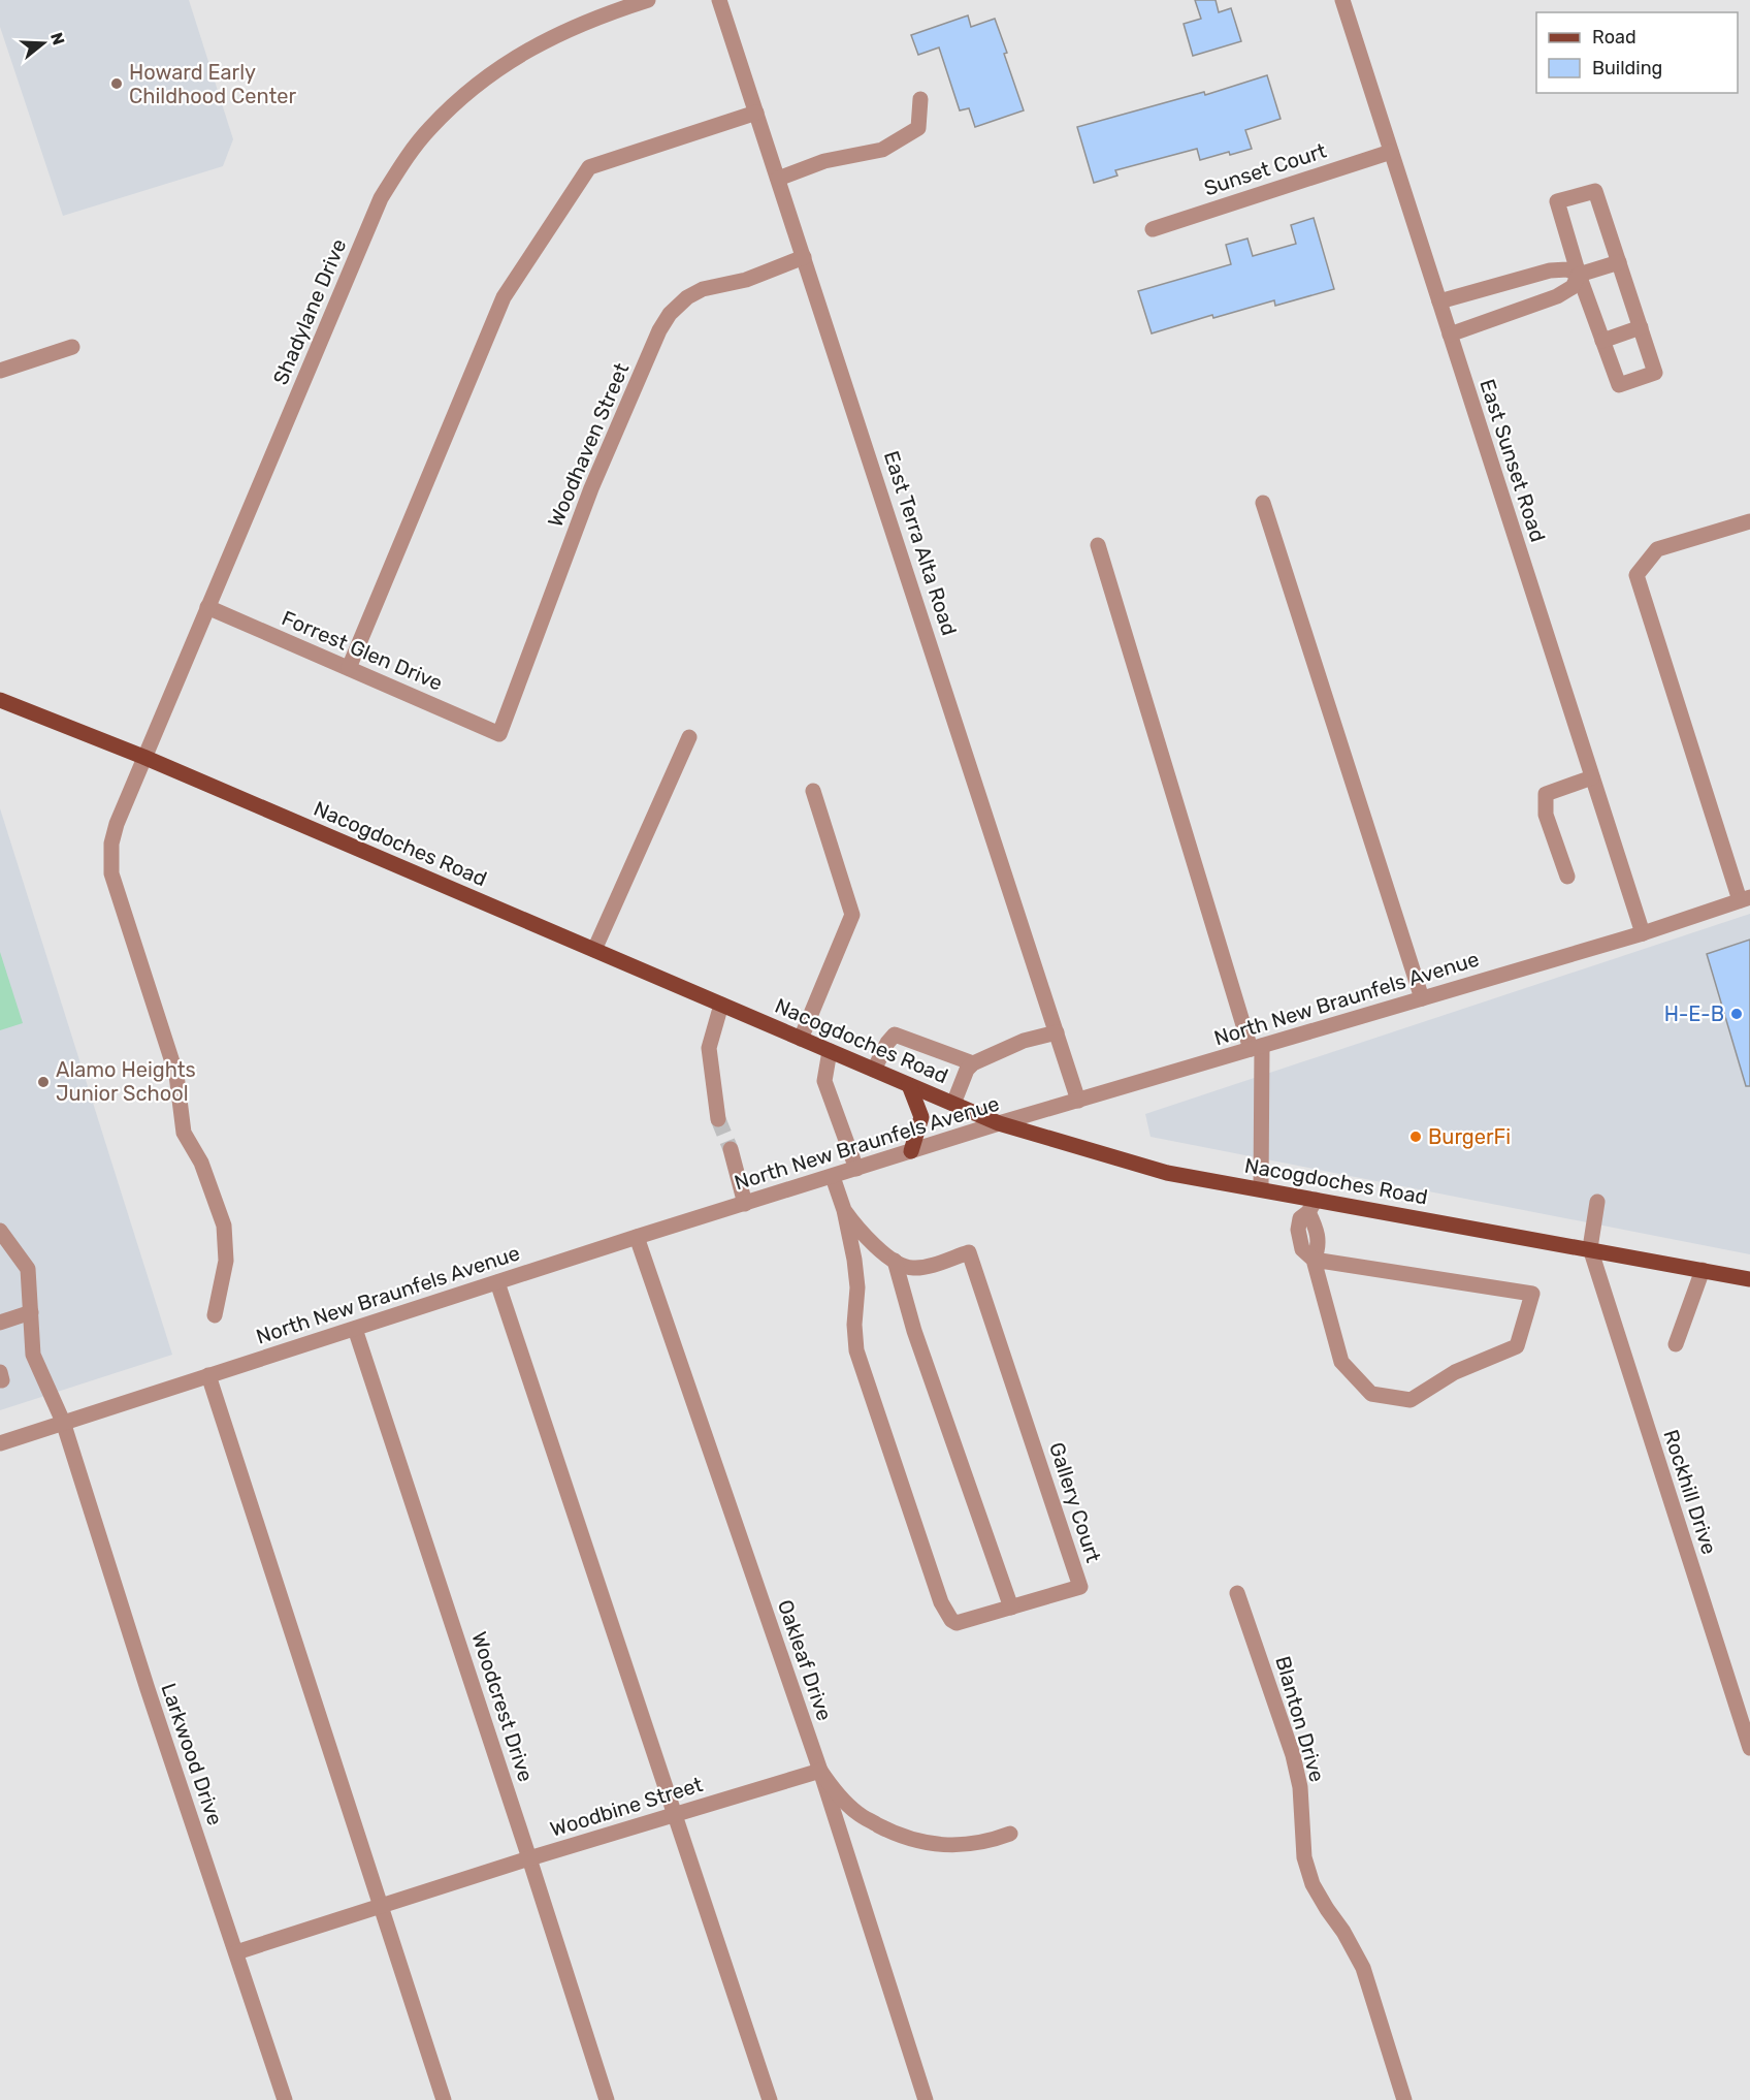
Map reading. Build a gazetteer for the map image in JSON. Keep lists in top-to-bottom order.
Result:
{
  "streets": {
    "main road": ["Nacogdoches Road"],
    "street": [
      "Sunset Court",
      "Shadylane Drive",
      "Woodhaven Street",
      "East Sunset Road",
      "East Terra Alta Road",
      "Forrest Glen Drive",
      "North New Braunfels Avenue",
      "Rockhill Drive",
      "Gallery Court",
      "Oakleaf Drive",
      "Woodcrest Drive",
      "Blanton Drive",
      "Larkwood Drive",
      "Woodbine Street"
    ]
  },
  "crossings": [
    ["Sunset Court", "East Sunset Road"],
    ["Shadylane Drive", "Forrest Glen Drive"],
    ["Shadylane Drive", "Nacogdoches Road"],
    ["Woodhaven Street", "East Terra Alta Road"],
    ["Woodhaven Street", "Forrest Glen Drive"],
    ["East Sunset Road", "North New Braunfels Avenue"],
    ["East Terra Alta Road", "North New Braunfels Avenue"],
    ["Nacogdoches Road", "North New Braunfels Avenue"],
    ["Nacogdoches Road", "Rockhill Drive"],
    ["North New Braunfels Avenue", "Gallery Court"],
    ["North New Braunfels Avenue", "Oakleaf Drive"],
    ["North New Braunfels Avenue", "Woodcrest Drive"],
    ["North New Braunfels Avenue", "Larkwood Drive"],
    ["Oakleaf Drive", "Woodbine Street"],
    ["Woodcrest Drive", "Woodbine Street"],
    ["Larkwood Drive", "Woodbine Street"]
  ],
  "places": [
    "Howard Early Childhood Center",
    "H-E-B",
    "Alamo Heights Junior School",
    "BurgerFi"
  ],
  "legend": ["Road", "Building"],
  "north": "right"
}
